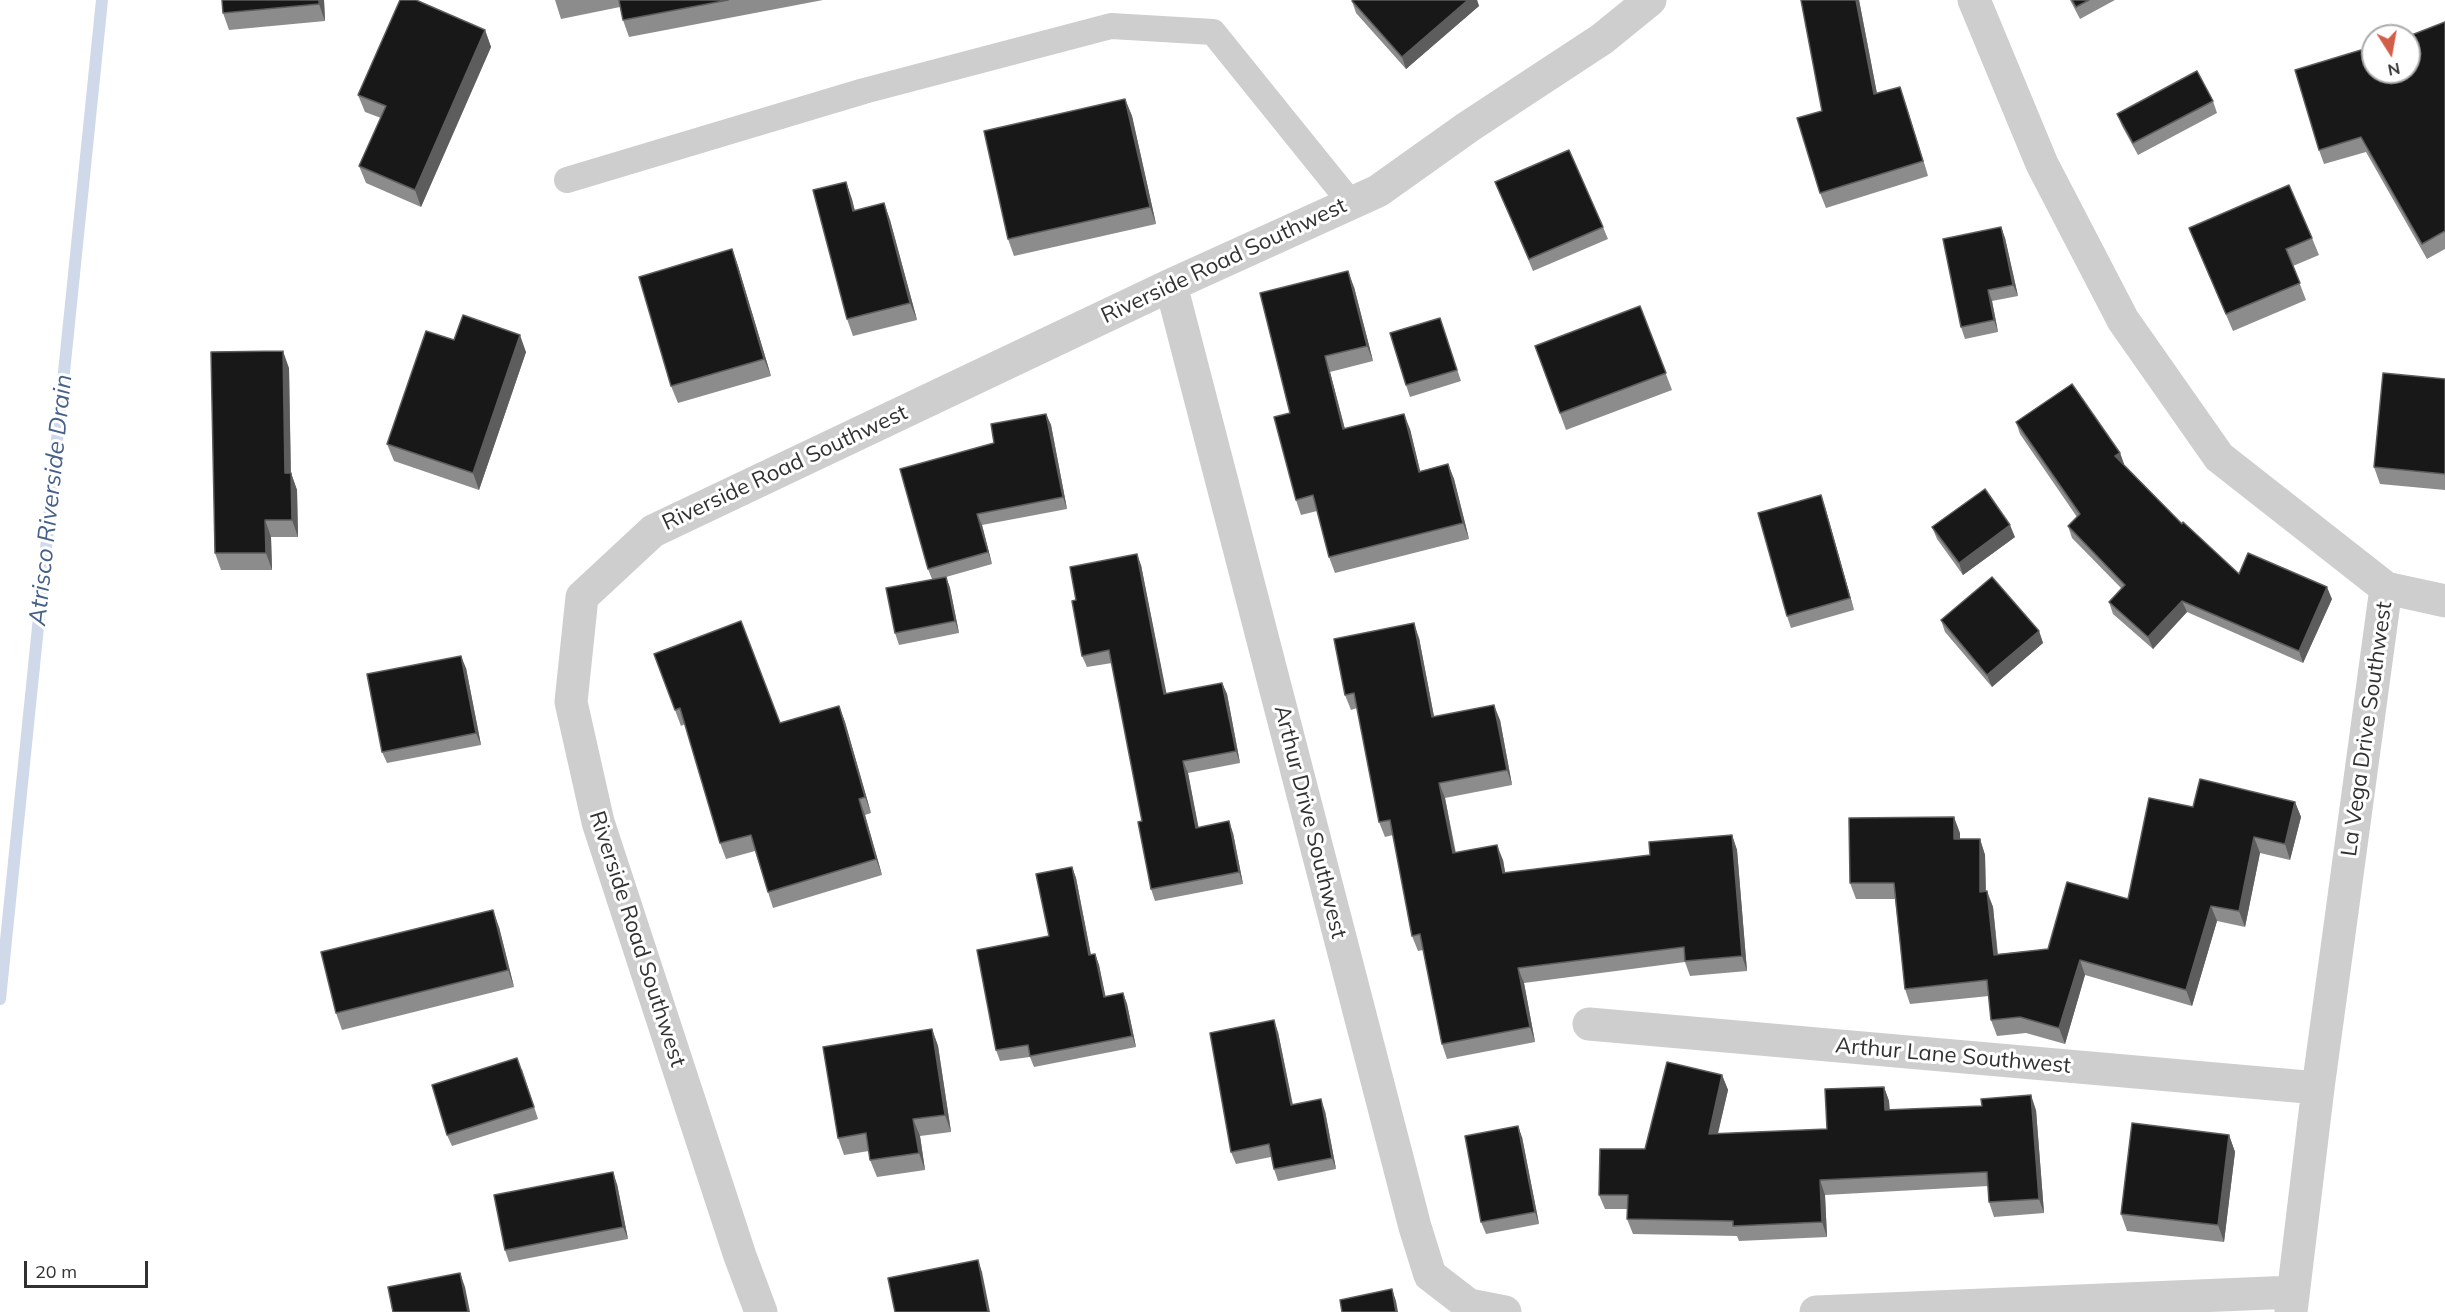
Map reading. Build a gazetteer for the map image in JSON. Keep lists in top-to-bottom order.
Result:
{
  "streets": {
    "street": [
      "Riverside Road Southwest",
      "La Vega Drive Southwest",
      "Arthur Drive Southwest",
      "Arthur Lane Southwest"
    ]
  },
  "crossings": [
    ["Riverside Road Southwest", "Arthur Drive Southwest"],
    ["La Vega Drive Southwest", "Arthur Lane Southwest"]
  ],
  "water": ["Atrisco Riverside Drain"],
  "scale_bar": "20 m",
  "north": "bottom"
}
